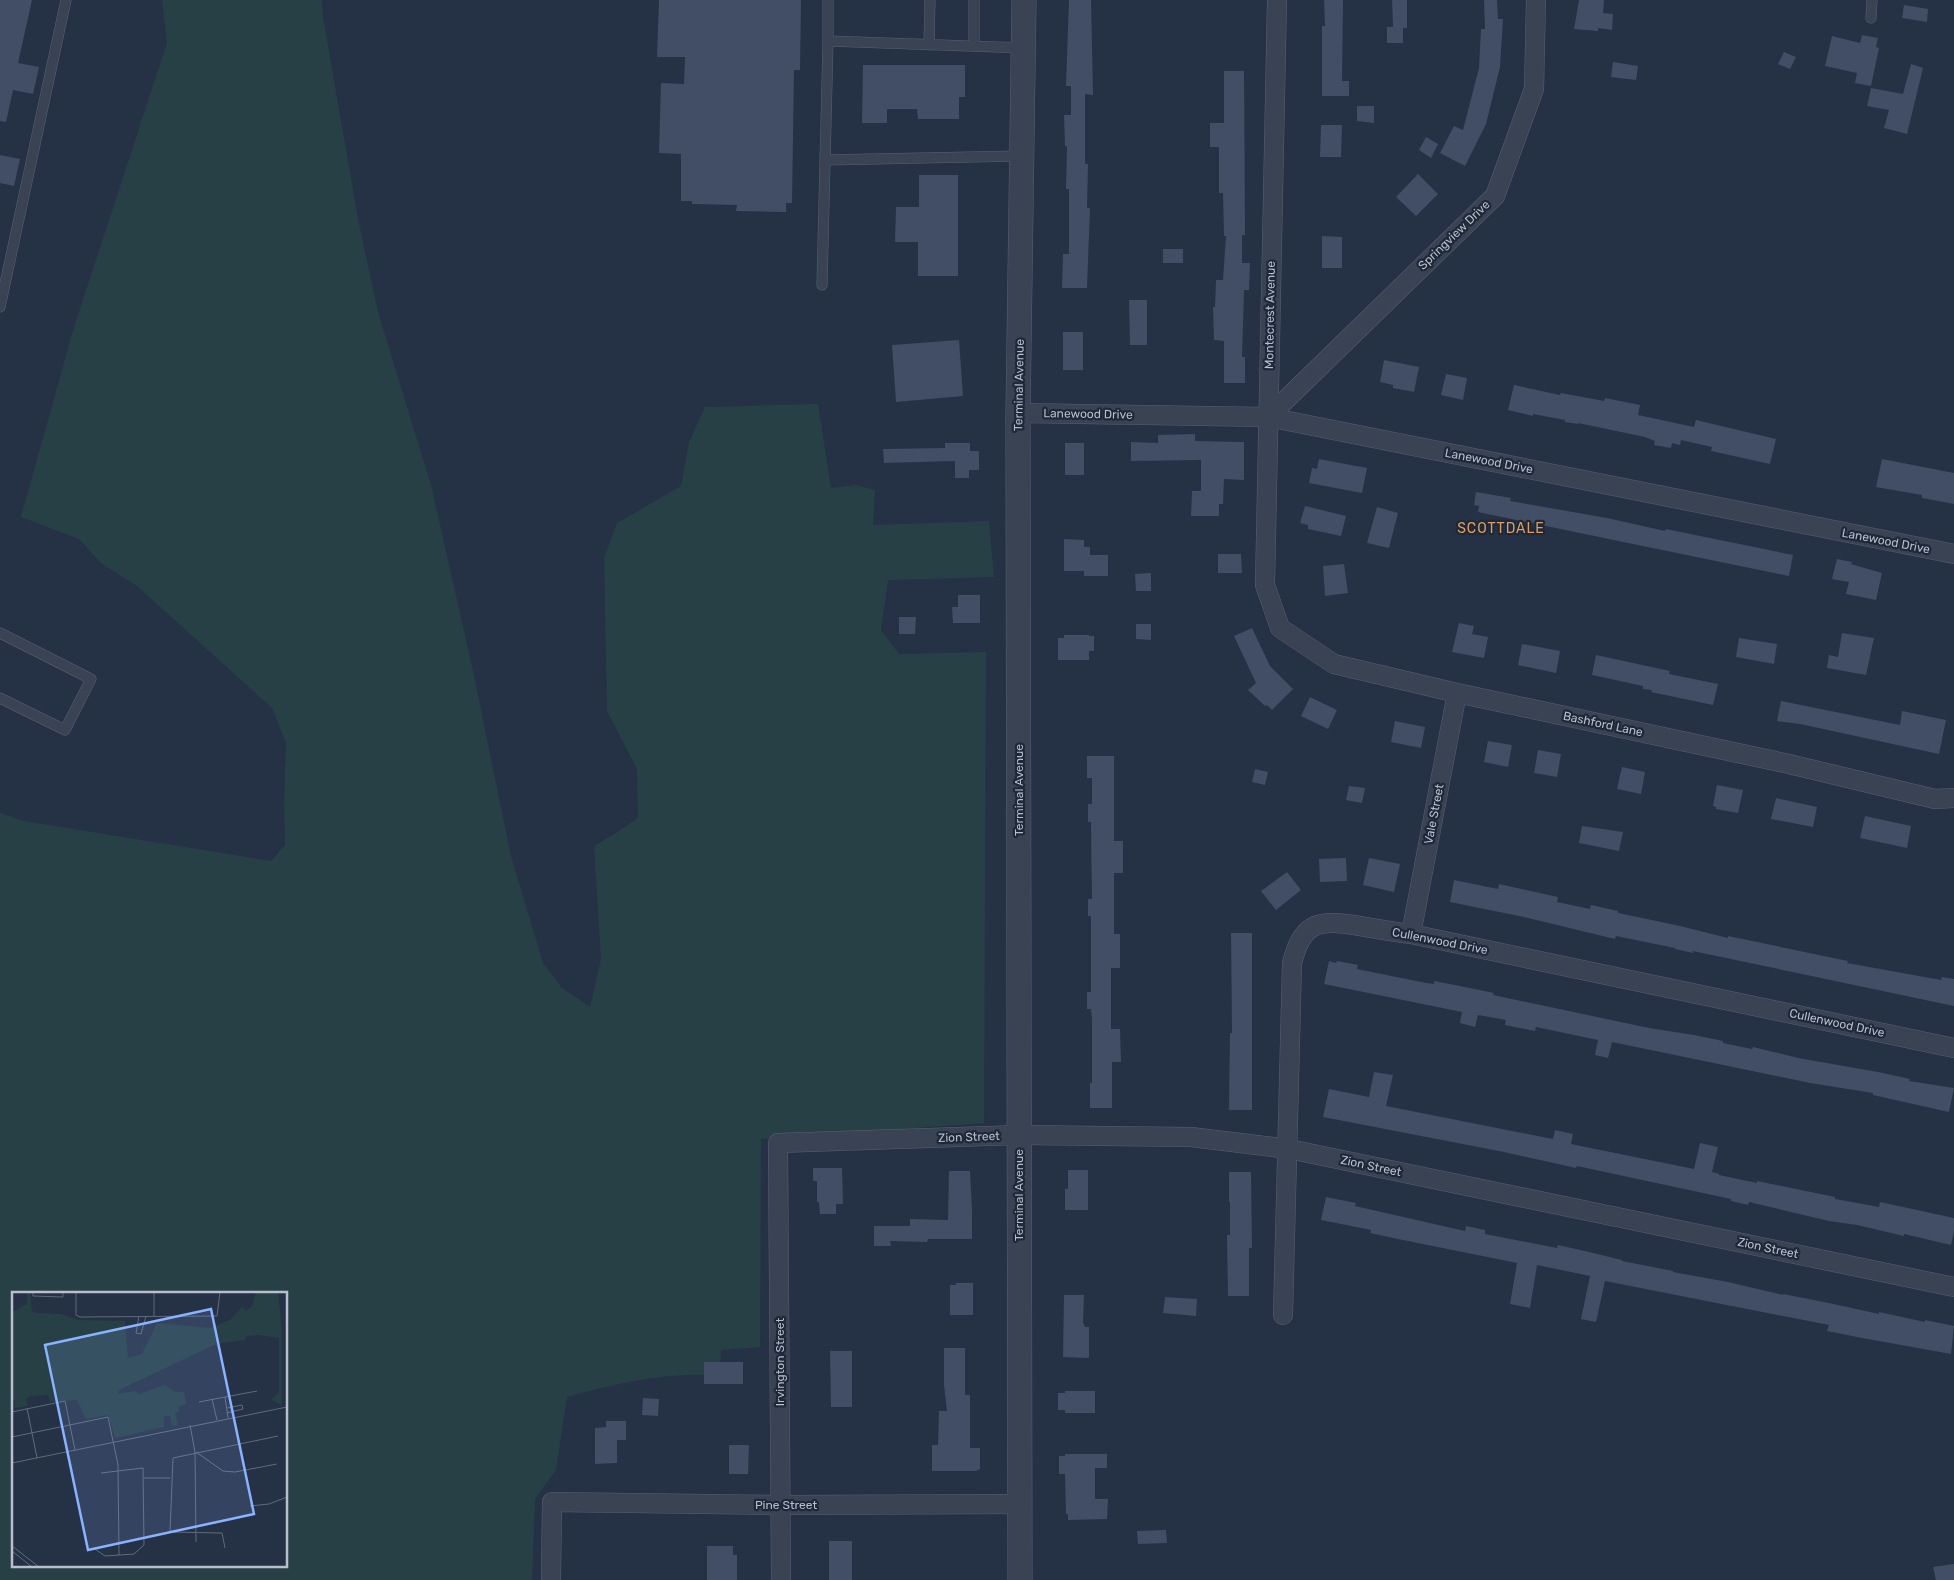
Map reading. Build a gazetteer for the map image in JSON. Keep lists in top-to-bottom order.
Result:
{
  "streets": {
    "street": [
      "Springview Drive",
      "Montecrest Avenue",
      "Terminal Avenue",
      "Lanewood Drive",
      "Bashford Lane",
      "Vale Street",
      "Cullenwood Drive",
      "Zion Street",
      "Irvington Street",
      "Pine Street"
    ]
  },
  "crossings": [
    ["Springview Drive", "Montecrest Avenue"],
    ["Springview Drive", "Lanewood Drive"],
    ["Montecrest Avenue", "Lanewood Drive"],
    ["Montecrest Avenue", "Bashford Lane"],
    ["Terminal Avenue", "Lanewood Drive"],
    ["Terminal Avenue", "Zion Street"],
    ["Terminal Avenue", "Pine Street"],
    ["Bashford Lane", "Vale Street"],
    ["Vale Street", "Cullenwood Drive"],
    ["Cullenwood Drive", "Zion Street"],
    ["Zion Street", "Irvington Street"],
    ["Irvington Street", "Pine Street"]
  ],
  "districts": ["SCOTTDALE"]
}
